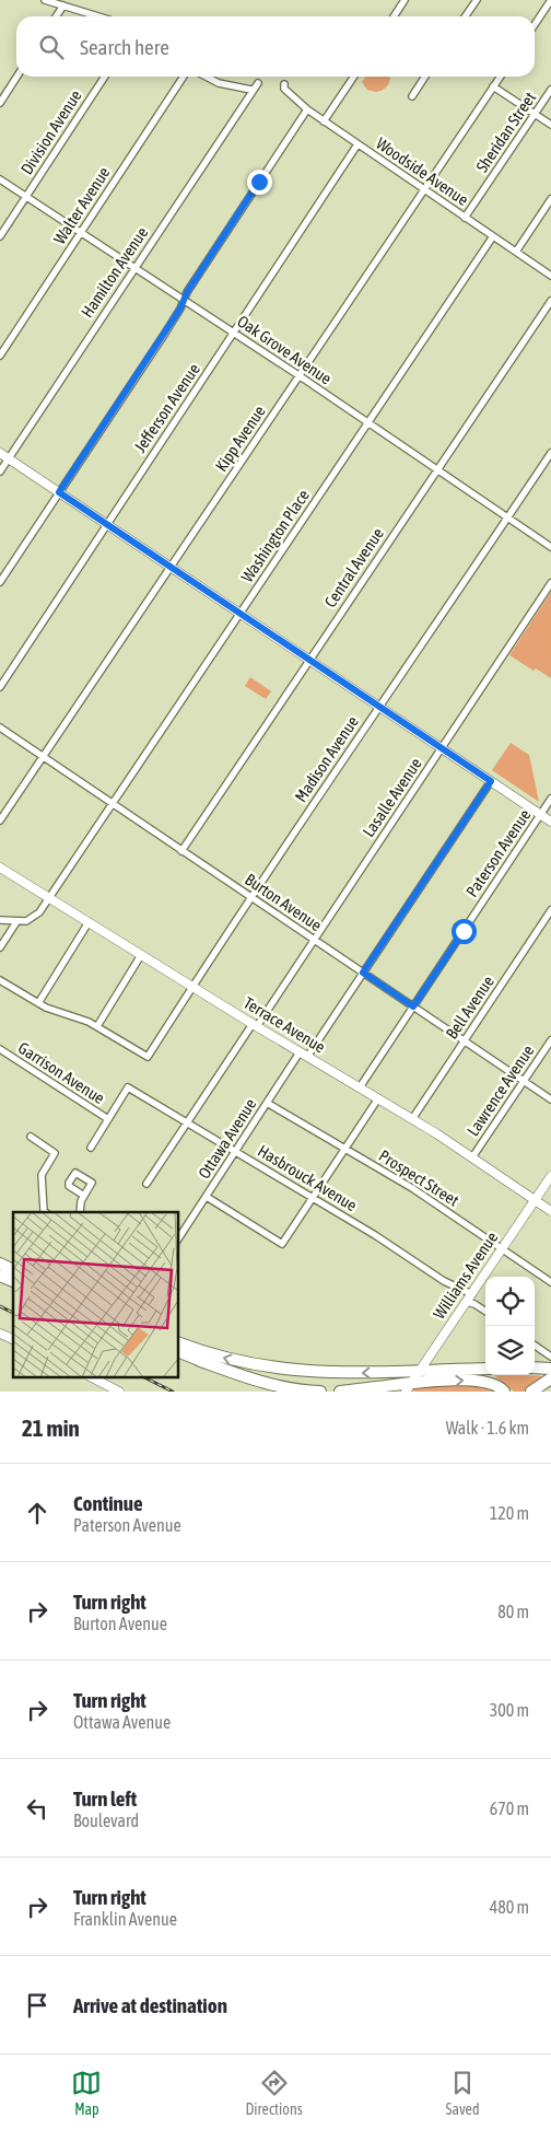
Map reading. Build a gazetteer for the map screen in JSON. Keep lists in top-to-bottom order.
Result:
{
  "streets": {
    "street": [
      "Division Avenue",
      "Sheridan Street",
      "Woodside Avenue",
      "Walter Avenue",
      "Hamilton Avenue",
      "Oak Grove Avenue",
      "Jefferson Avenue",
      "Kipp Avenue",
      "Washington Place",
      "Central Avenue",
      "Madison Avenue",
      "Lasalle Avenue",
      "Paterson Avenue",
      "Burton Avenue",
      "Bell Avenue",
      "Terrace Avenue",
      "Garrison Avenue",
      "Lawrence Avenue",
      "Ottawa Avenue",
      "Hasbrouck Avenue",
      "Prospect Street",
      "Williams Avenue"
    ]
  },
  "crossings": [
    ["Division Avenue", "Oak Grove Avenue"],
    ["Sheridan Street", "Woodside Avenue"],
    ["Woodside Avenue", "Jefferson Avenue"],
    ["Woodside Avenue", "Kipp Avenue"],
    ["Woodside Avenue", "Washington Place"],
    ["Walter Avenue", "Oak Grove Avenue"],
    ["Hamilton Avenue", "Oak Grove Avenue"],
    ["Oak Grove Avenue", "Jefferson Avenue"],
    ["Oak Grove Avenue", "Kipp Avenue"],
    ["Oak Grove Avenue", "Washington Place"],
    ["Oak Grove Avenue", "Central Avenue"],
    ["Oak Grove Avenue", "Madison Avenue"],
    ["Kipp Avenue", "Burton Avenue"],
    ["Washington Place", "Burton Avenue"],
    ["Washington Place", "Terrace Avenue"],
    ["Central Avenue", "Burton Avenue"],
    ["Madison Avenue", "Burton Avenue"],
    ["Madison Avenue", "Terrace Avenue"],
    ["Lasalle Avenue", "Burton Avenue"],
    ["Lasalle Avenue", "Terrace Avenue"],
    ["Lasalle Avenue", "Hasbrouck Avenue"],
    ["Paterson Avenue", "Burton Avenue"],
    ["Paterson Avenue", "Terrace Avenue"],
    ["Burton Avenue", "Bell Avenue"],
    ["Burton Avenue", "Lawrence Avenue"],
    ["Burton Avenue", "Ottawa Avenue"],
    ["Bell Avenue", "Terrace Avenue"],
    ["Terrace Avenue", "Lawrence Avenue"],
    ["Terrace Avenue", "Ottawa Avenue"],
    ["Terrace Avenue", "Williams Avenue"],
    ["Garrison Avenue", "Hasbrouck Avenue"],
    ["Ottawa Avenue", "Hasbrouck Avenue"],
    ["Ottawa Avenue", "Prospect Street"],
    ["Hasbrouck Avenue", "Williams Avenue"],
    ["Prospect Street", "Williams Avenue"]
  ],
  "page": {
    "search": "Search here",
    "heading": ["21 min", "Walk · 1.6 km"],
    "list": [
      ["Continue", "Paterson Avenue", "120 m"],
      ["Turn right", "Burton Avenue", "80 m"],
      ["Turn right", "Ottawa Avenue", "300 m"],
      ["Turn left", "Boulevard", "670 m"],
      ["Turn right", "Franklin Avenue", "480 m"],
      "Arrive at destination"
    ],
    "nav": ["Map", "Directions", "Saved"]
  }
}
